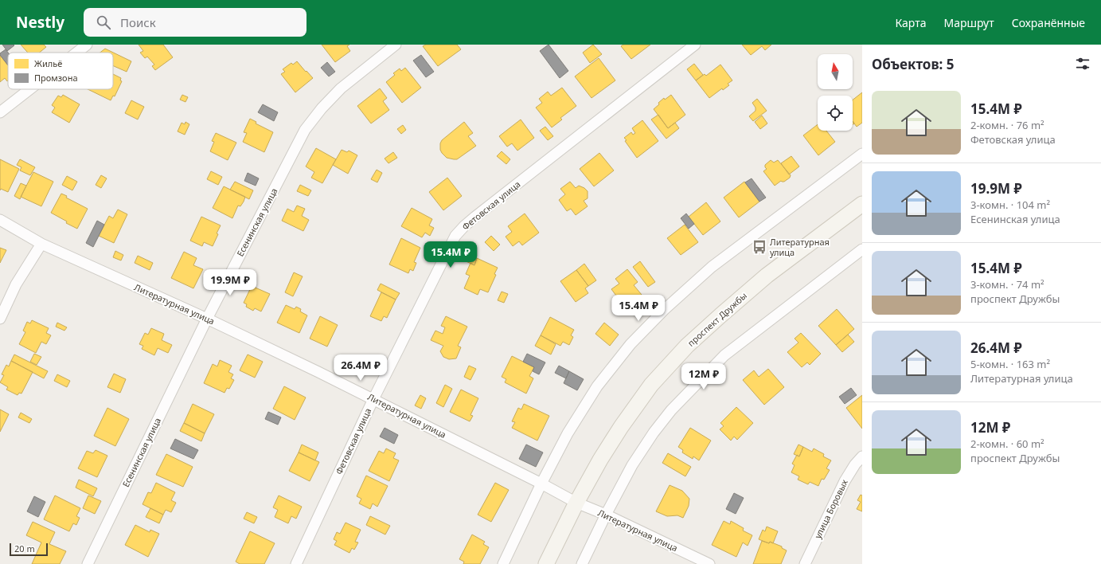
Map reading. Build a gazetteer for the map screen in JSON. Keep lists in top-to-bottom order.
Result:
{
  "streets": {
    "main road": ["проспект Дружбы"],
    "street": [
      "Фетовская улица",
      "Есенинская улица",
      "Литературная улица",
      "улица Боровых"
    ]
  },
  "crossings": [
    ["Фетовская улица", "Литературная улица"],
    ["Есенинская улица", "Литературная улица"],
    ["Литературная улица", "проспект Дружбы"]
  ],
  "places": {
    "bus stop": ["Литературная улица"]
  },
  "legend": ["Жильё", "Промзона"],
  "scale_bar": "20 m",
  "north": "top",
  "page": {
    "header": "Nestly",
    "search": "Поиск",
    "nav": ["Карта", "Маршрут", "Сохранённые"],
    "heading": "Объектов: 5",
    "list": [
      {
        "name": "15.4M ₽",
        "note": "2-комн. · 76 m² · Фетовская улица"
      },
      {
        "name": "19.9M ₽",
        "note": "3-комн. · 104 m² · Есенинская улица"
      },
      {
        "name": "15.4M ₽",
        "note": "3-комн. · 74 m² · проспект Дружбы"
      },
      {
        "name": "26.4M ₽",
        "note": "5-комн. · 163 m² · Литературная улица"
      },
      {
        "name": "12M ₽",
        "note": "2-комн. · 60 m² · проспект Дружбы"
      }
    ],
    "price": [
      "15.4M ₽",
      "19.9M ₽",
      "15.4M ₽",
      "26.4M ₽",
      "12M ₽"
    ],
    "scale": "20 m"
  }
}
